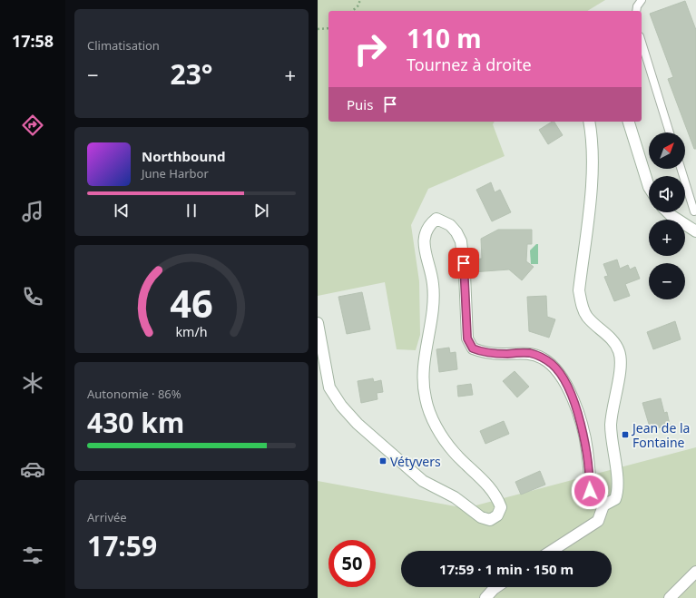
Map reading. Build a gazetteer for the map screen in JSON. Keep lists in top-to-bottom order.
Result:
{
  "places": {
    "transit": ["Jean de la Fontaine", "Vétyvers"]
  },
  "north": "top right",
  "page": {
    "tabs": "17:58",
    "tile": [
      "Climatisation",
      ["Autonomie · 86%", "430 km"],
      ["Arrivée", "17:59"]
    ],
    "turn": ["110 m", "Tournez à droite"],
    "heat": ["−", "23°", "+"],
    "then": "Puis",
    "map_buttons": ["+", "−"],
    "song": ["Northbound", "June Harbor"],
    "limit": "50",
    "trip": "17:59 · 1 min · 150 m",
    "gauge": ["46", "km/h"]
  }
}
